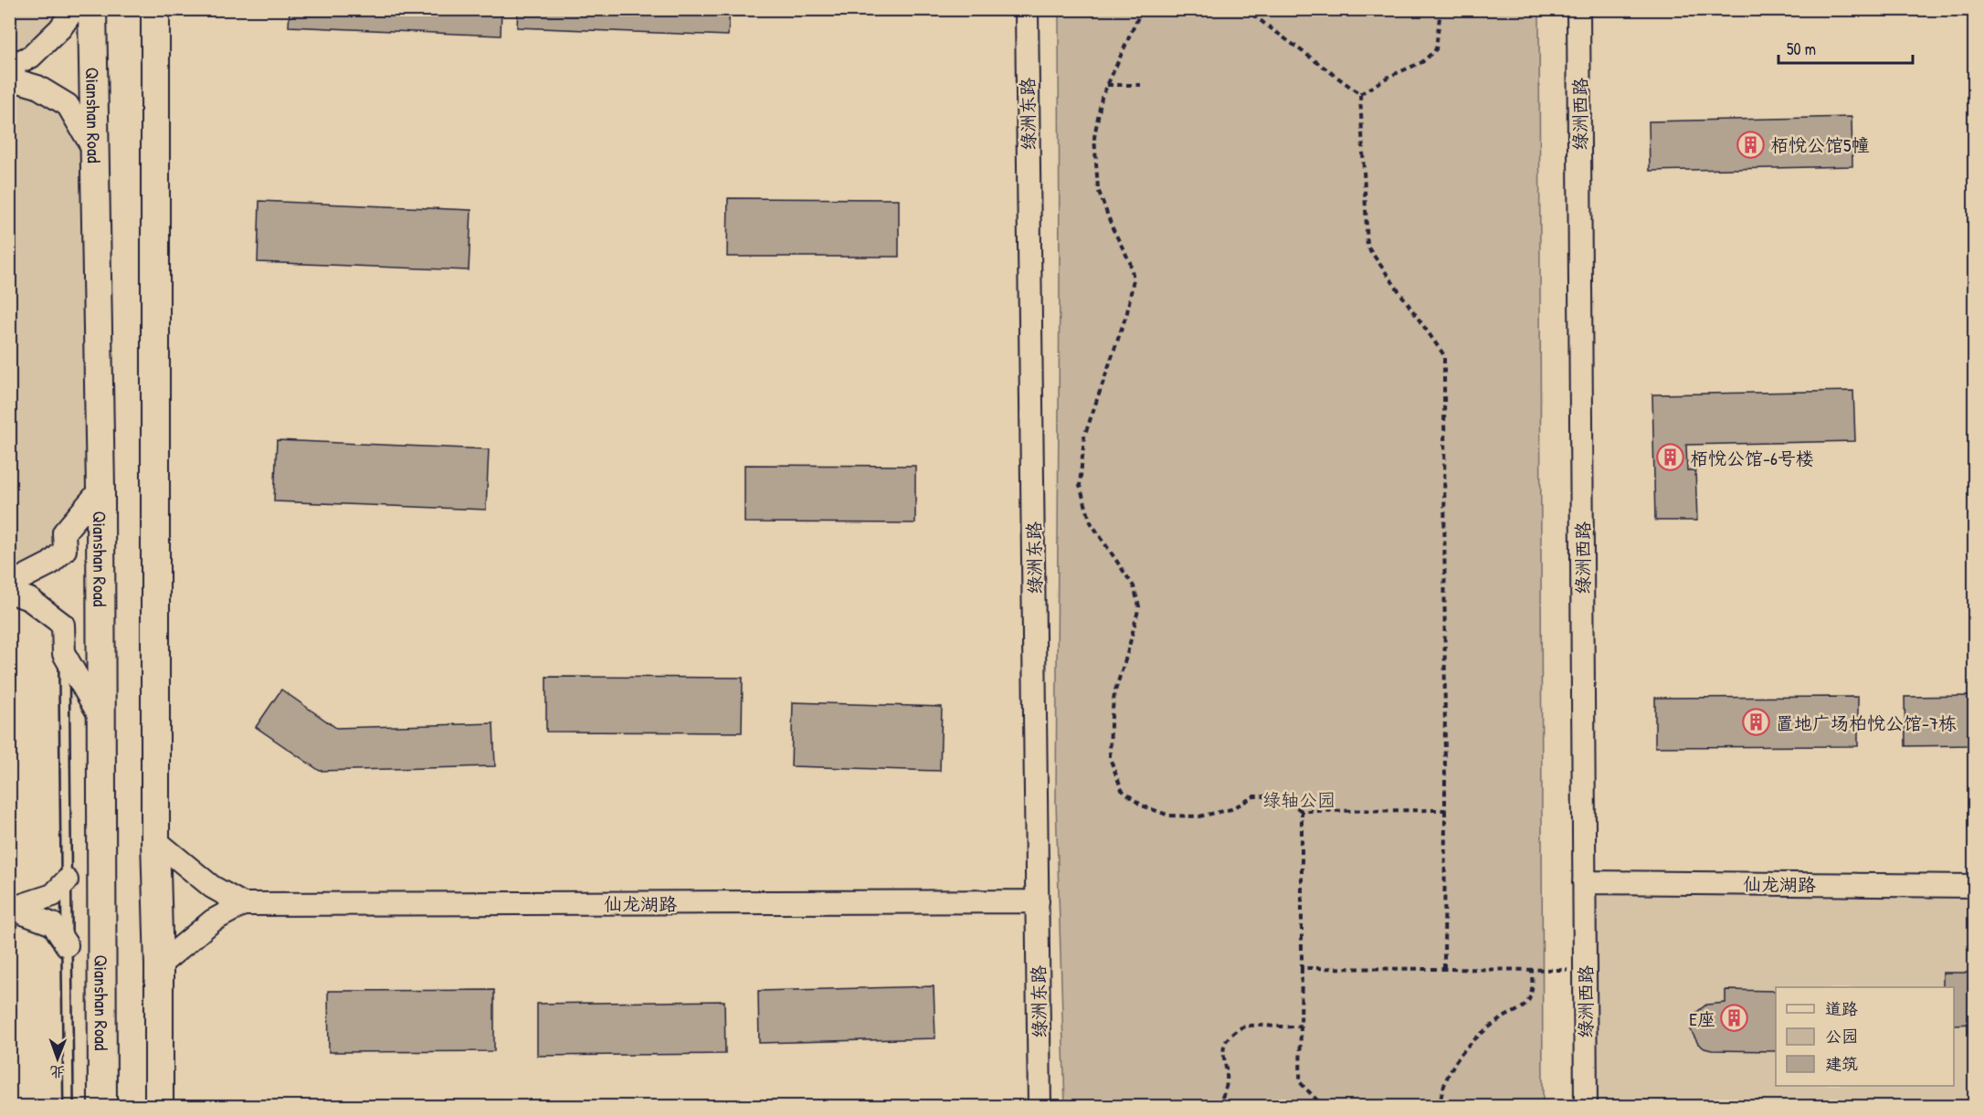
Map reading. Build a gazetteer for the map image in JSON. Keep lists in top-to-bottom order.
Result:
{
  "streets": {
    "main road": ["Qianshan Road"],
    "street": ["绿洲东路", "绿洲西路", "仙龙湖路"]
  },
  "crossings": [
    ["绿洲东路", "仙龙湖路"],
    ["绿洲西路", "仙龙湖路"]
  ],
  "parks": ["绿轴公园"],
  "places": {
    "building": [
      "栢悦公馆5幢",
      "栢悦公馆-6号楼",
      "置地广场柏悦公馆-7栋",
      "E座"
    ]
  },
  "legend": ["道路", "公园", "建筑"],
  "scale_bar": "50 m",
  "north": "bottom"
}
